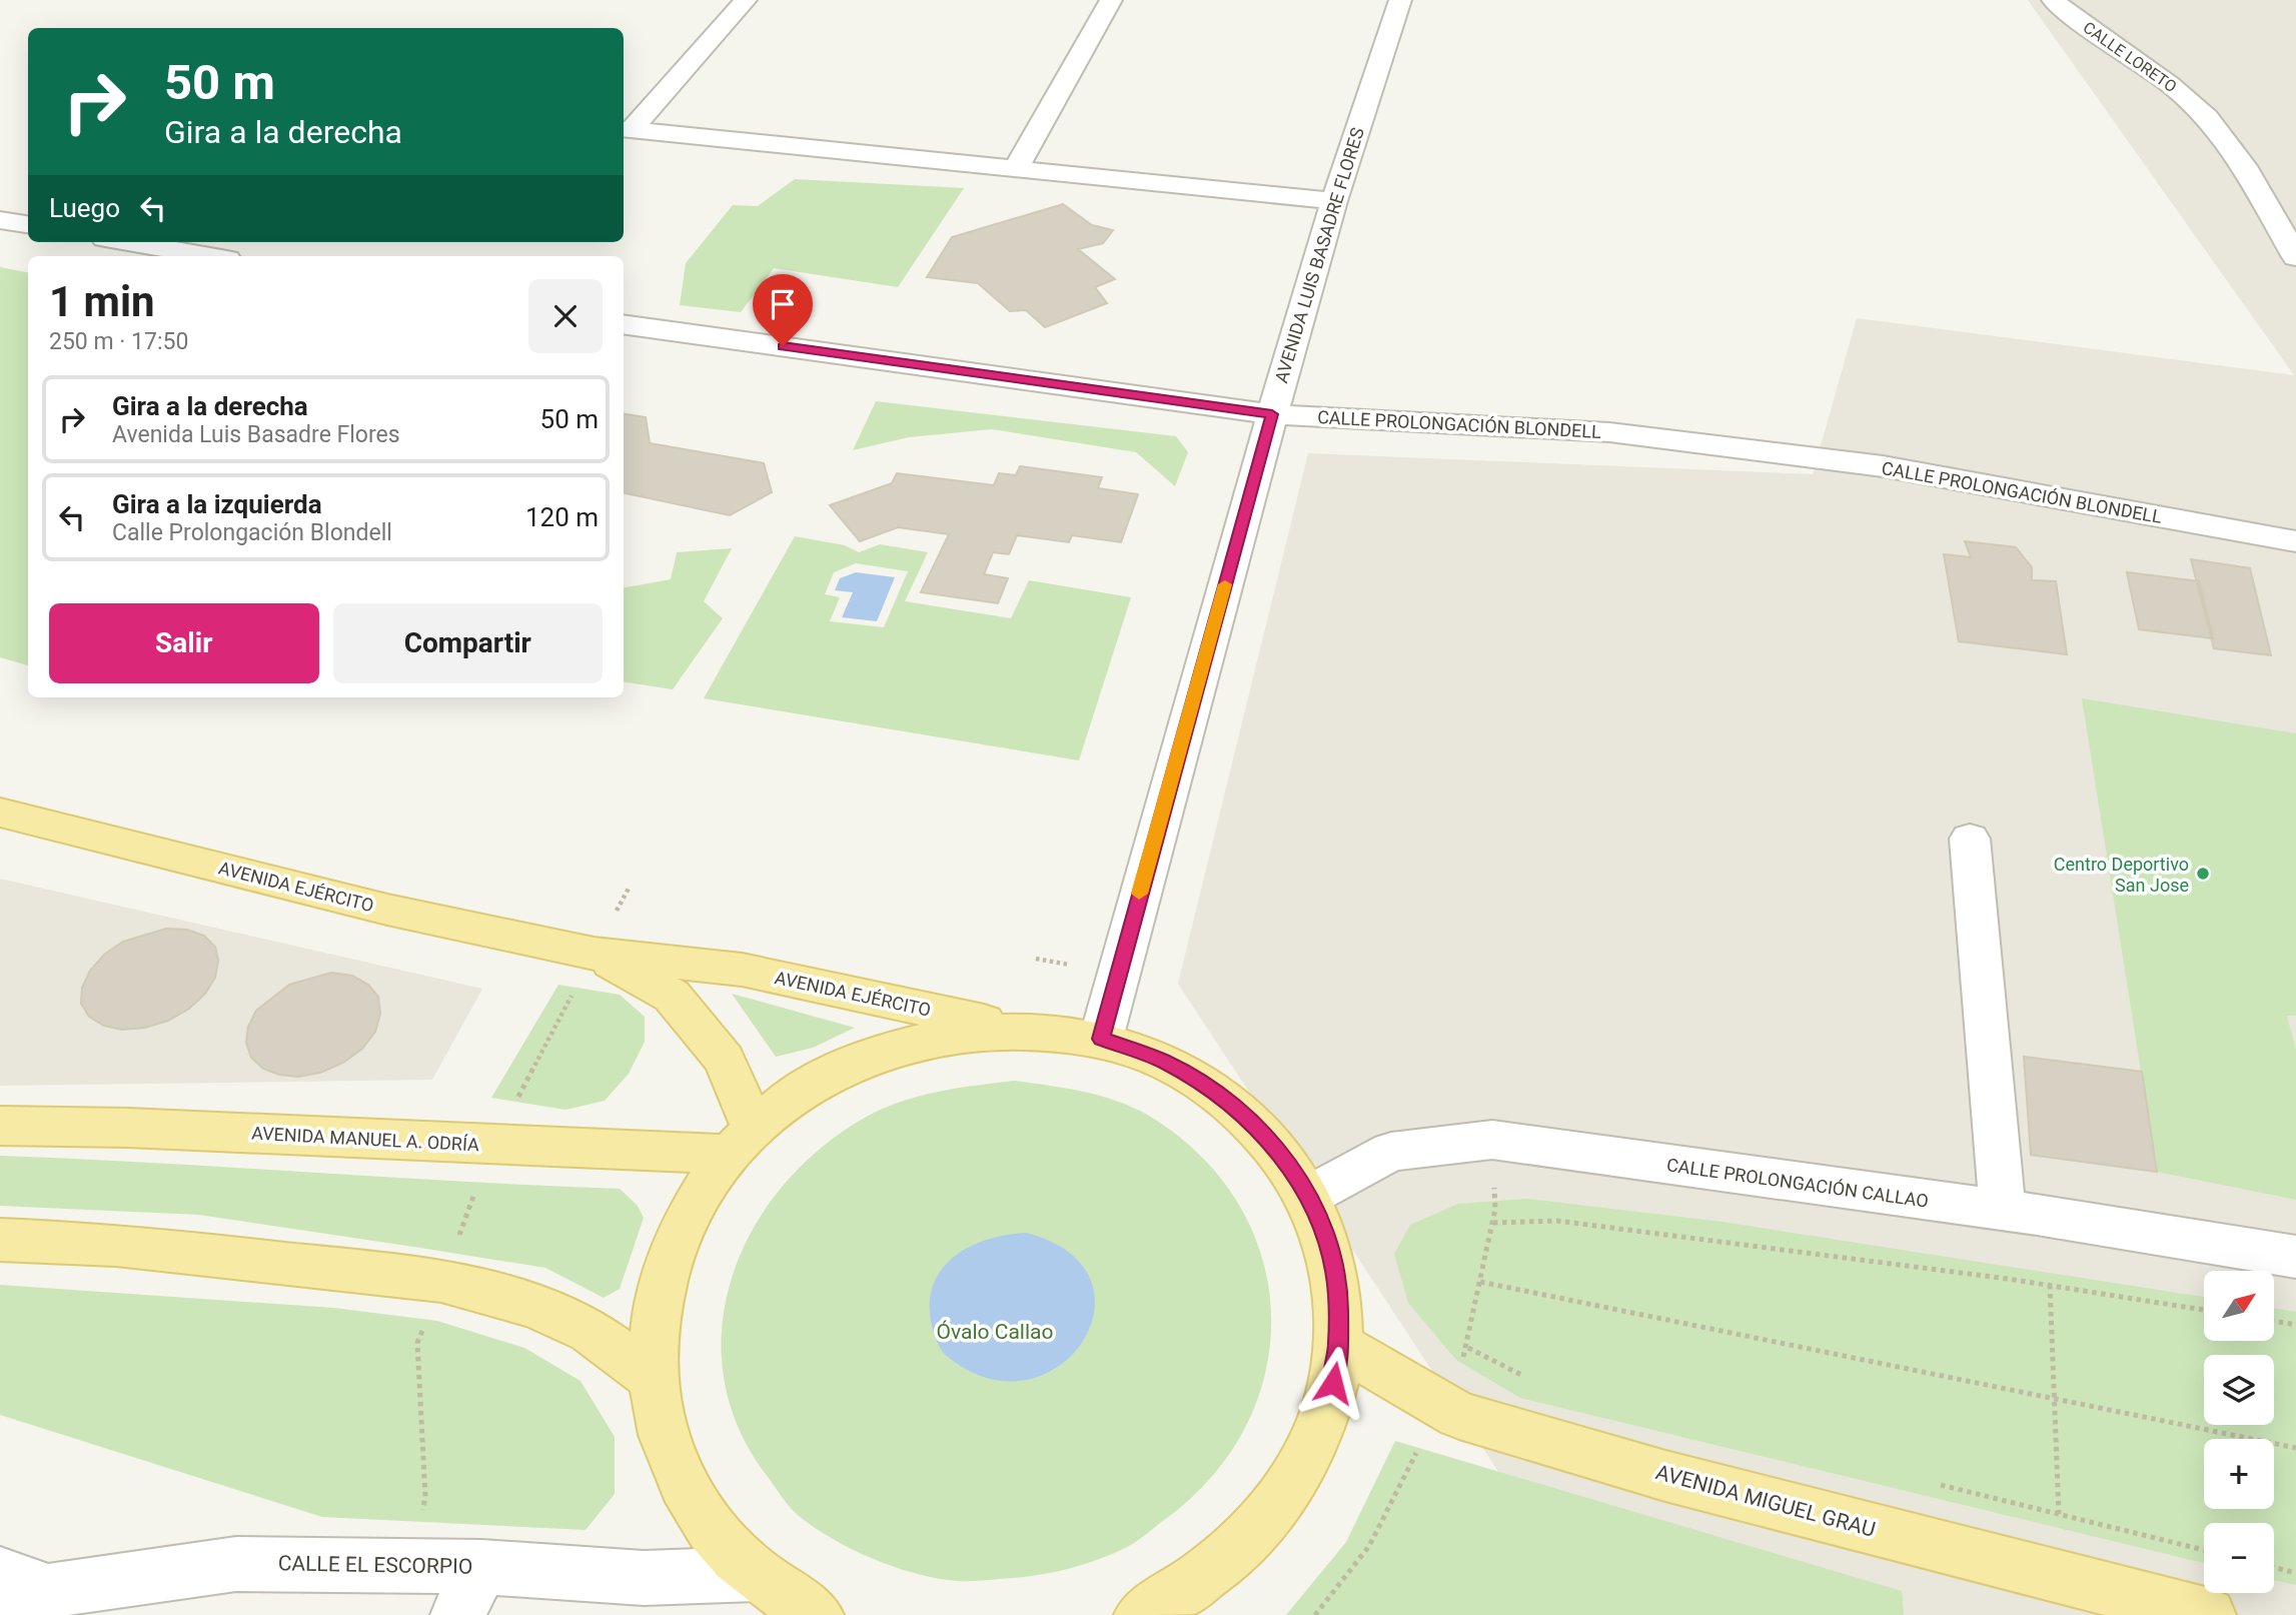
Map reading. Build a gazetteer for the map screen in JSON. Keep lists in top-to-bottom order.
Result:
{
  "streets": {
    "main road": ["AVENIDA EJÉRCITO", "AVENIDA MANUEL A. ODRÍA", "AVENIDA MIGUEL GRAU"],
    "street": [
      "CALLE LORETO",
      "AVENIDA LUIS BASADRE FLORES",
      "CALLE PROLONGACIÓN BLONDELL",
      "CALLE PROLONGACIÓN CALLAO",
      "CALLE EL ESCORPIO"
    ]
  },
  "crossings": [
    ["AVENIDA LUIS BASADRE FLORES", "CALLE PROLONGACIÓN BLONDELL"],
    ["AVENIDA EJÉRCITO", "AVENIDA MANUEL A. ODRÍA"]
  ],
  "parks": ["Óvalo Callao"],
  "places": ["Centro Deportivo San Jose"],
  "north": "top right",
  "page": {
    "turn": ["50 m", "Gira a la derecha"],
    "then": "Luego",
    "heading": ["1 min", "250 m · 17:50"],
    "list": [
      {
        "name": "Gira a la derecha",
        "note": "Avenida Luis Basadre Flores",
        "value": "50 m"
      },
      {
        "name": "Gira a la izquierda",
        "note": "Calle Prolongación Blondell",
        "value": "120 m"
      }
    ],
    "buttons": ["Salir", "Compartir"],
    "map_buttons": ["+", "−"]
  }
}
